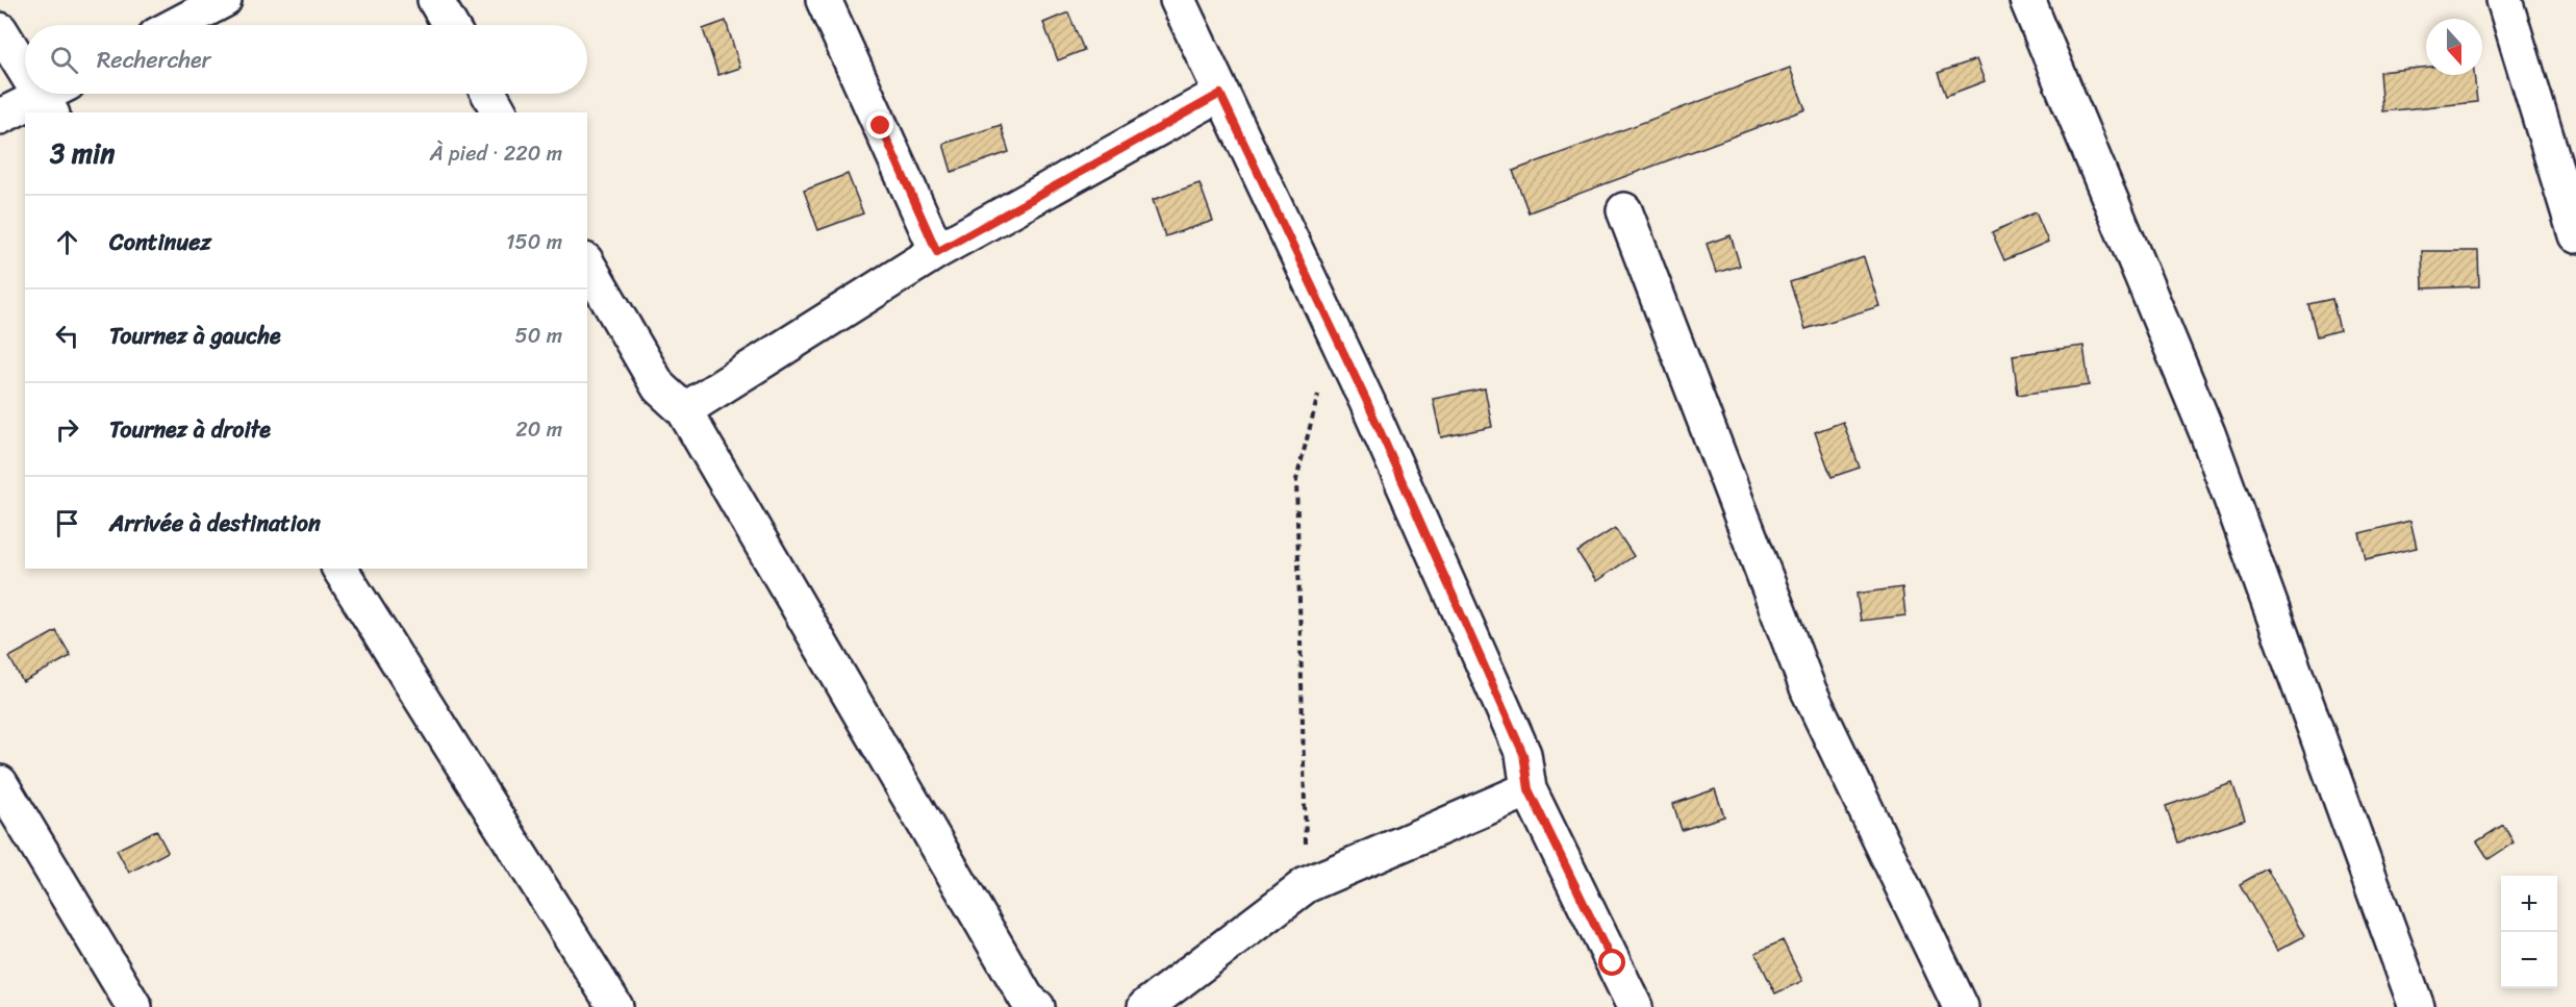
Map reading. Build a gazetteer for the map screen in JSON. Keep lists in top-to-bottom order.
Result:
{
  "north": "bottom",
  "page": {
    "search": "Rechercher",
    "heading": ["3 min", "À pied · 220 m"],
    "list": [
      ["Continuez", "150 m"],
      ["Tournez à gauche", "50 m"],
      ["Tournez à droite", "20 m"],
      "Arrivée à destination"
    ],
    "map_buttons": ["+", "−"]
  }
}
